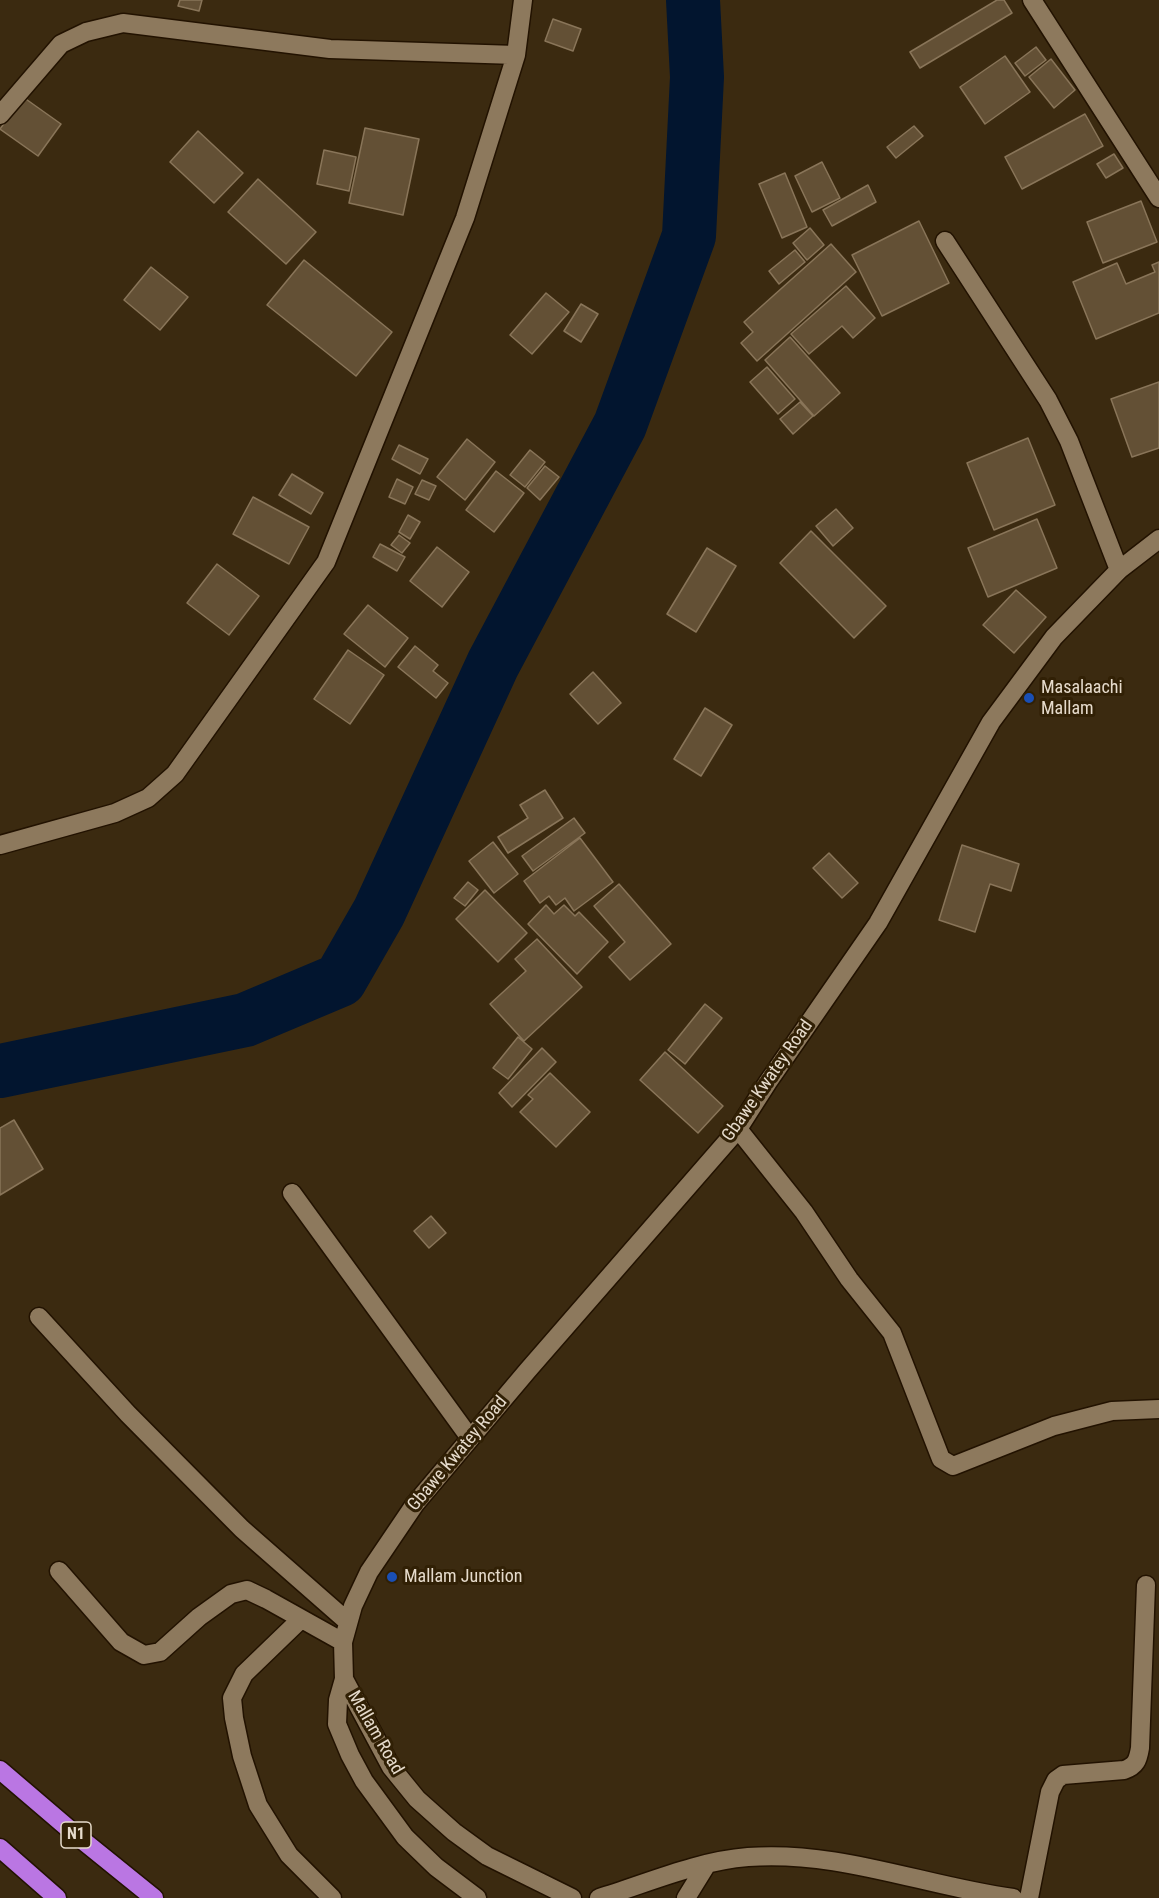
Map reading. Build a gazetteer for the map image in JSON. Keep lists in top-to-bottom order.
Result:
{
  "streets": {
    "highway": ["N1"],
    "street": ["Gbawe Kwatey Road", "Mallam Road"]
  },
  "crossings": [
    ["Gbawe Kwatey Road", "Mallam Road"]
  ],
  "places": ["Masalaachi Mallam", "Mallam Junction"]
}
